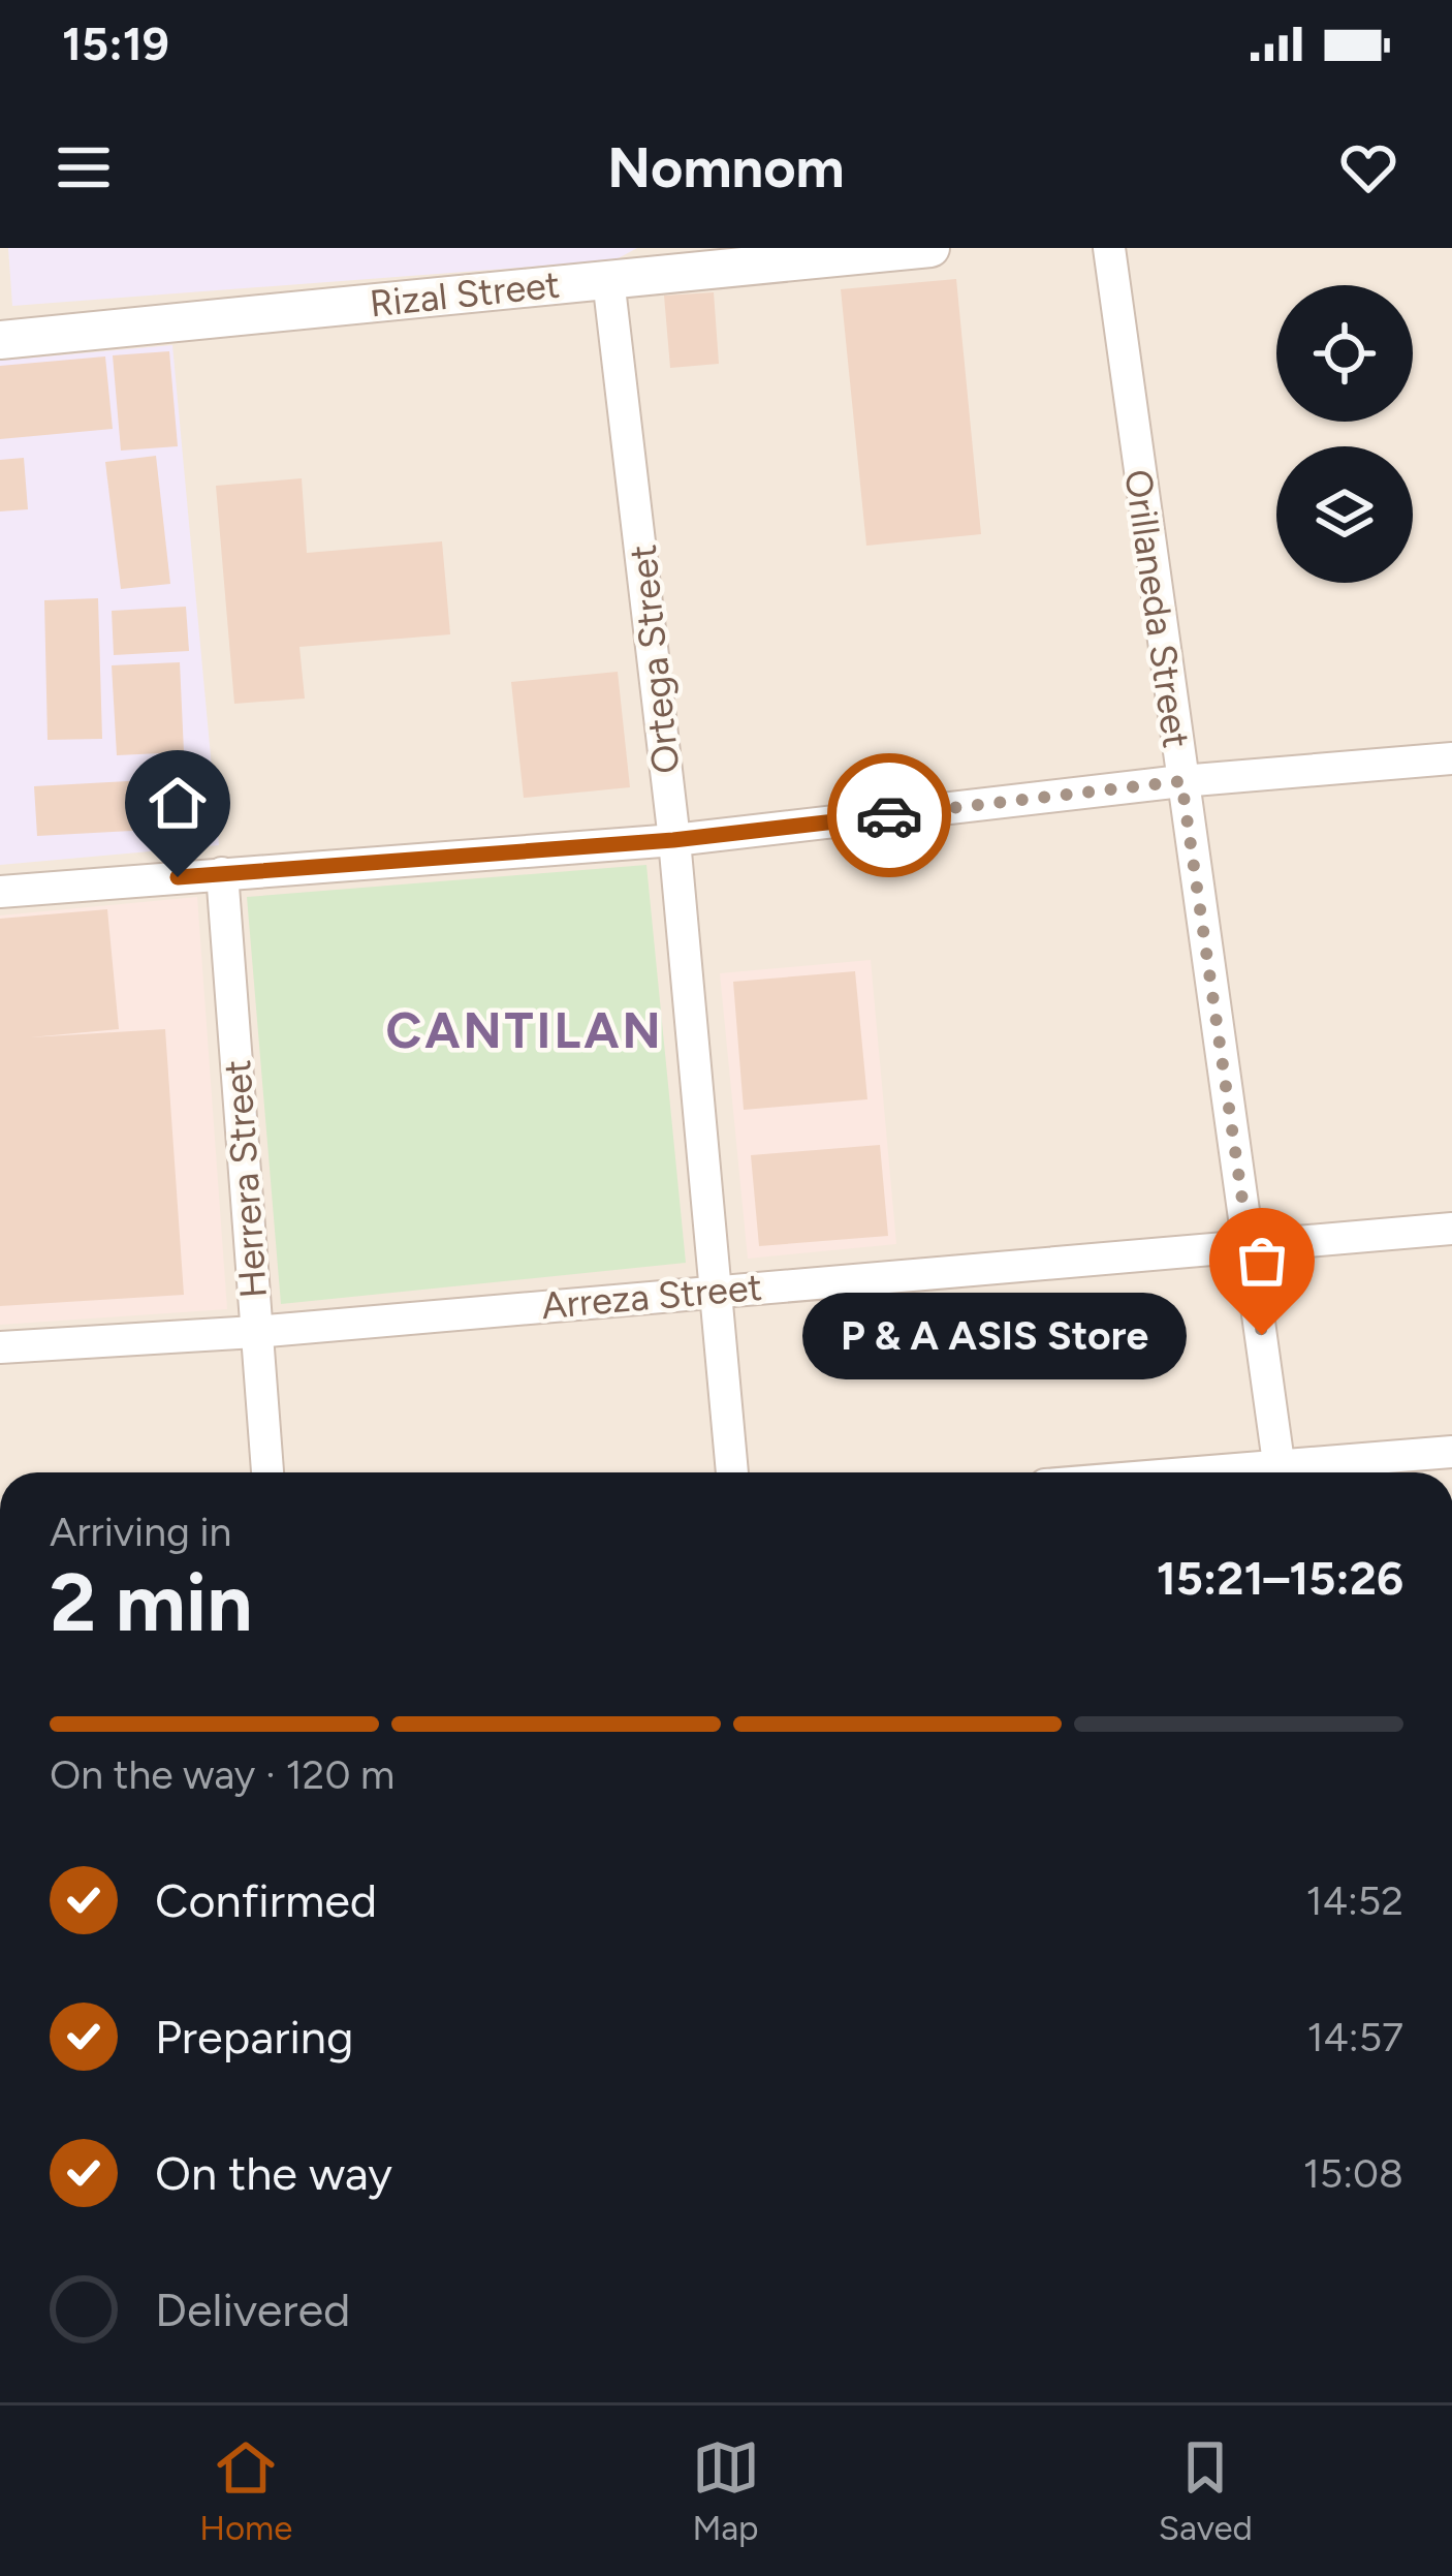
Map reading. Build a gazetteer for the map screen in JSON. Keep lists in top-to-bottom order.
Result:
{
  "streets": {
    "street": [
      "Rizal Street",
      "Orillaneda Street",
      "Ortega Street",
      "Herrera Street",
      "Arreza Street"
    ]
  },
  "crossings": [
    ["Rizal Street", "Ortega Street"],
    ["Orillaneda Street", "Arreza Street"],
    ["Ortega Street", "Arreza Street"],
    ["Herrera Street", "Arreza Street"]
  ],
  "districts": ["CANTILAN"],
  "places": ["P & A ASIS Store"],
  "page": {
    "status": "15:19",
    "header": "Nomnom",
    "bubble": "P & A ASIS Store",
    "heading": ["2 min", "Arriving in", "15:21–15:26"],
    "bar": "On the way · 120 m",
    "list": [
      ["Confirmed", "14:52"],
      ["Preparing", "14:57"],
      ["On the way", "15:08"],
      "Delivered"
    ],
    "tabs": ["Home", "Map", "Saved"]
  }
}
